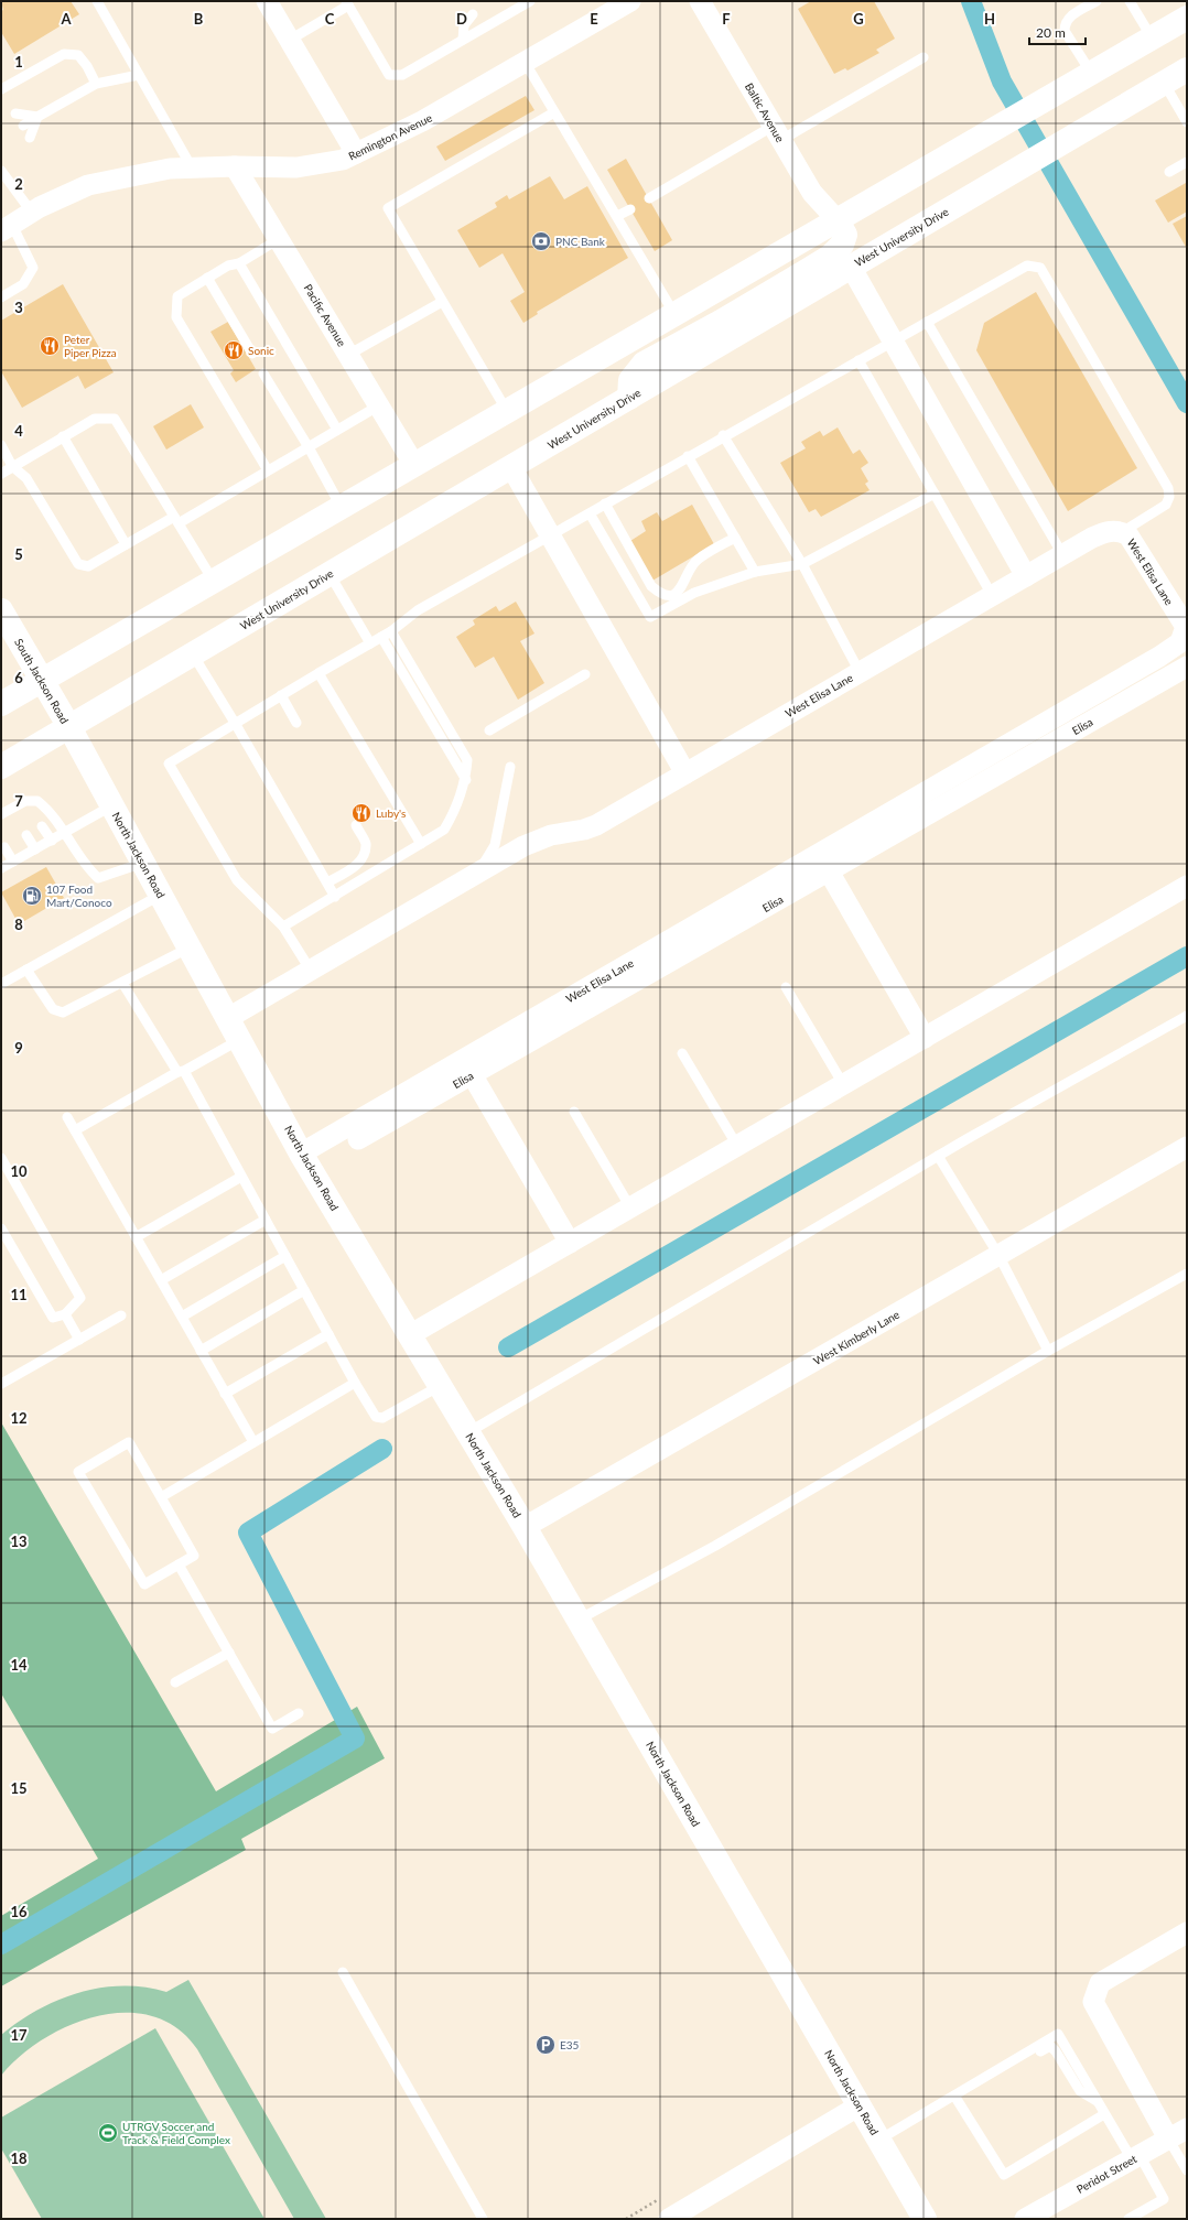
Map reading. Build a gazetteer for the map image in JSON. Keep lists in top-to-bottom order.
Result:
{
  "streets": {
    "main road": ["West University Drive", "South Jackson Road", "North Jackson Road"],
    "street": [
      "Baltic Avenue",
      "Remington Avenue",
      "Pacific Avenue",
      "West Elisa Lane",
      "Elisa",
      "West Kimberly Lane",
      "Peridot Street"
    ]
  },
  "crossings": [
    ["Remington Avenue", "Pacific Avenue"],
    ["West University Drive", "South Jackson Road"],
    ["West University Drive", "North Jackson Road"],
    ["West Elisa Lane", "North Jackson Road"],
    ["South Jackson Road", "North Jackson Road"],
    ["North Jackson Road", "West Kimberly Lane"]
  ],
  "places": {
    "bank": ["PNC Bank"],
    "restaurant": ["Peter Piper Pizza", "Sonic", "Luby's"],
    "fuel station": ["107 Food Mart/Conoco"],
    "parking": ["E35"],
    "sports": ["UTRGV Soccer and Track & Field Complex"]
  },
  "scale_bar": "20 m",
  "grid": {
    "columns": [
      "A",
      "B",
      "C",
      "D",
      "E",
      "F",
      "G",
      "H"
    ],
    "rows": [
      "1",
      "2",
      "3",
      "4",
      "5",
      "6",
      "7",
      "8",
      "9",
      "10",
      "11",
      "12",
      "13",
      "14",
      "15",
      "16",
      "17",
      "18"
    ]
  }
}
